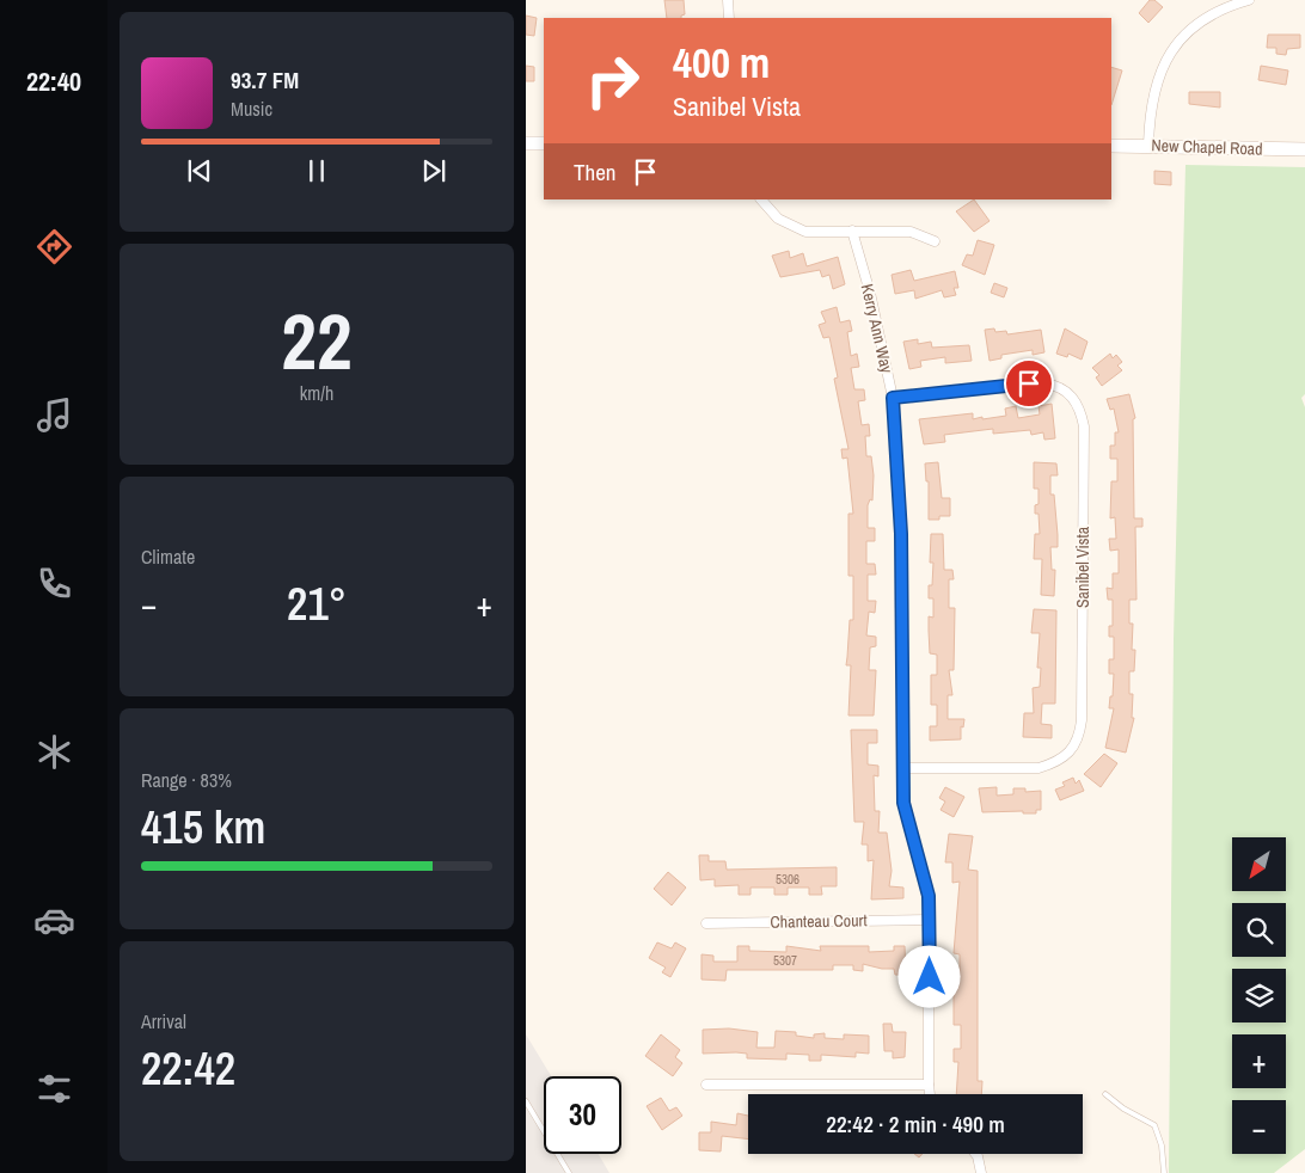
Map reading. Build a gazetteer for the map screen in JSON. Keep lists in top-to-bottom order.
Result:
{
  "streets": {
    "street": [
      "New Chapel Road",
      "Kerry Ann Way",
      "Sanibel Vista",
      "Chanteau Court"
    ]
  },
  "crossings": [
    ["Kerry Ann Way", "Sanibel Vista"],
    ["Kerry Ann Way", "Chanteau Court"]
  ],
  "house_numbers": ["5306", "5307"],
  "north": "bottom left",
  "page": {
    "tabs": "22:40",
    "turn": ["400 m", "Sanibel Vista"],
    "song": ["93.7 FM", "Music"],
    "then": "Then",
    "tile": [
      ["22", "km/h"],
      "Climate",
      ["Range · 83%", "415 km"],
      ["Arrival", "22:42"]
    ],
    "heat": ["−", "21°", "+"],
    "map_buttons": ["+", "−"],
    "limit": "30",
    "trip": "22:42 · 2 min · 490 m"
  }
}
